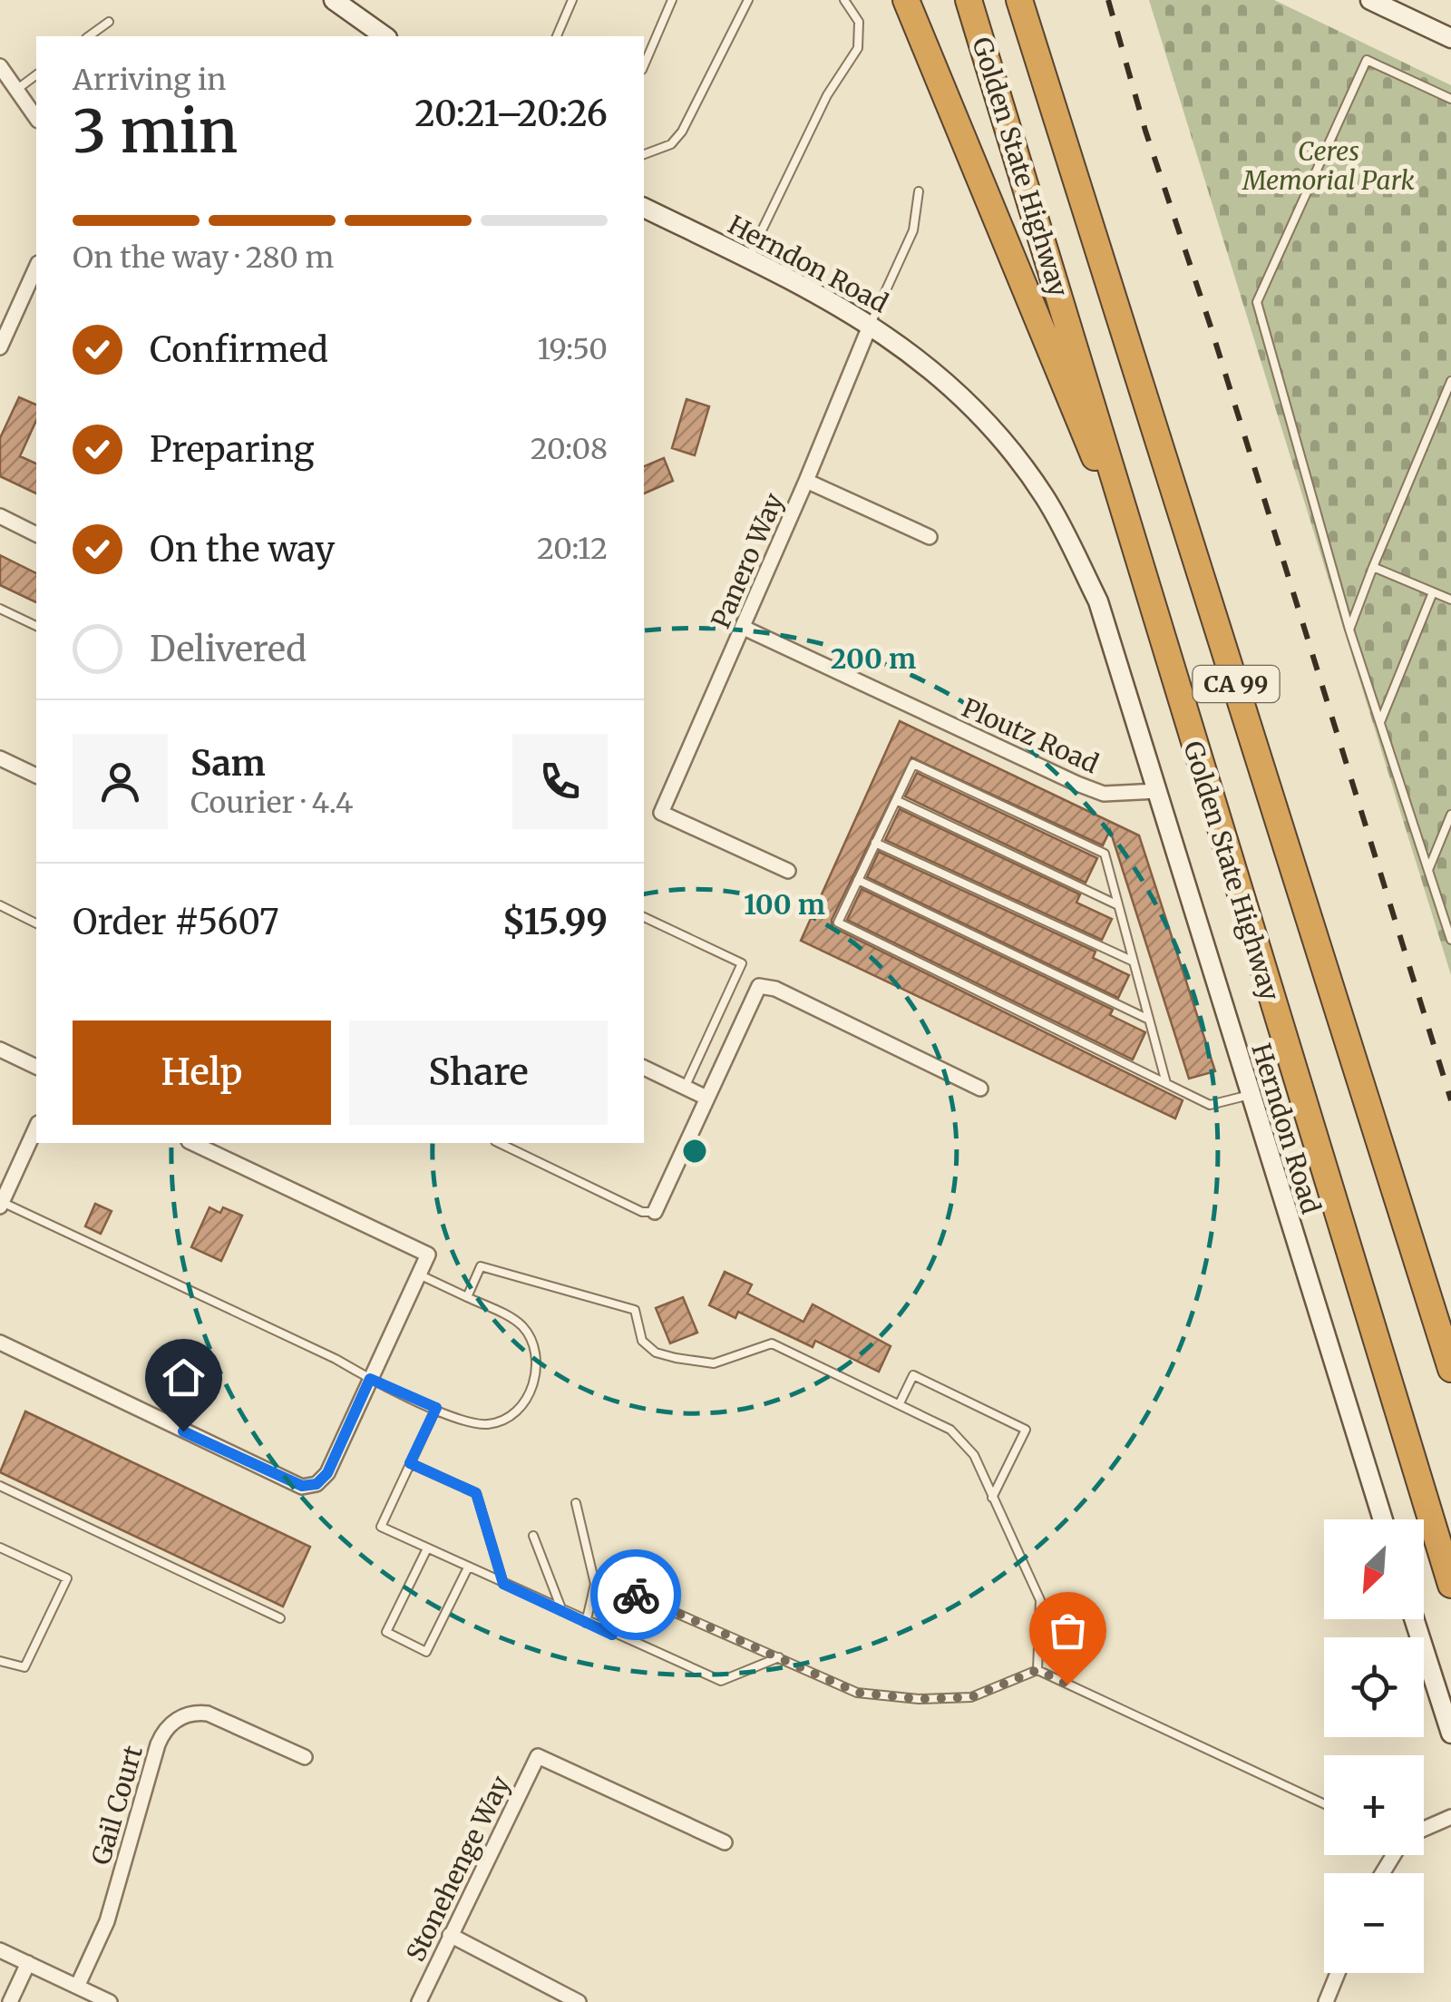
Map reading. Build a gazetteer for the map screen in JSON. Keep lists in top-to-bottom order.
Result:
{
  "streets": {
    "highway": ["Golden State Highway", "CA 99"],
    "street": [
      "Herndon Road",
      "Panero Way",
      "Ploutz Road",
      "Gail Court",
      "Stonehenge Way"
    ]
  },
  "crossings": [
    ["Herndon Road", "Panero Way"],
    ["Herndon Road", "Ploutz Road"],
    ["Panero Way", "Ploutz Road"]
  ],
  "parks": ["Ceres Memorial Park"],
  "north": "bottom left",
  "page": {
    "heading": ["3 min", "Arriving in", "20:21–20:26"],
    "panel": [
      "Sam",
      "Courier · 4.4",
      "Order #5607",
      "$15.99"
    ],
    "bar": "On the way · 280 m",
    "list": [
      ["Confirmed", "19:50"],
      ["Preparing", "20:08"],
      ["On the way", "20:12"],
      "Delivered"
    ],
    "buttons": ["Help", "Share"],
    "map_buttons": ["+", "−"]
  },
  "rings": ["200 m", "100 m"]
}
